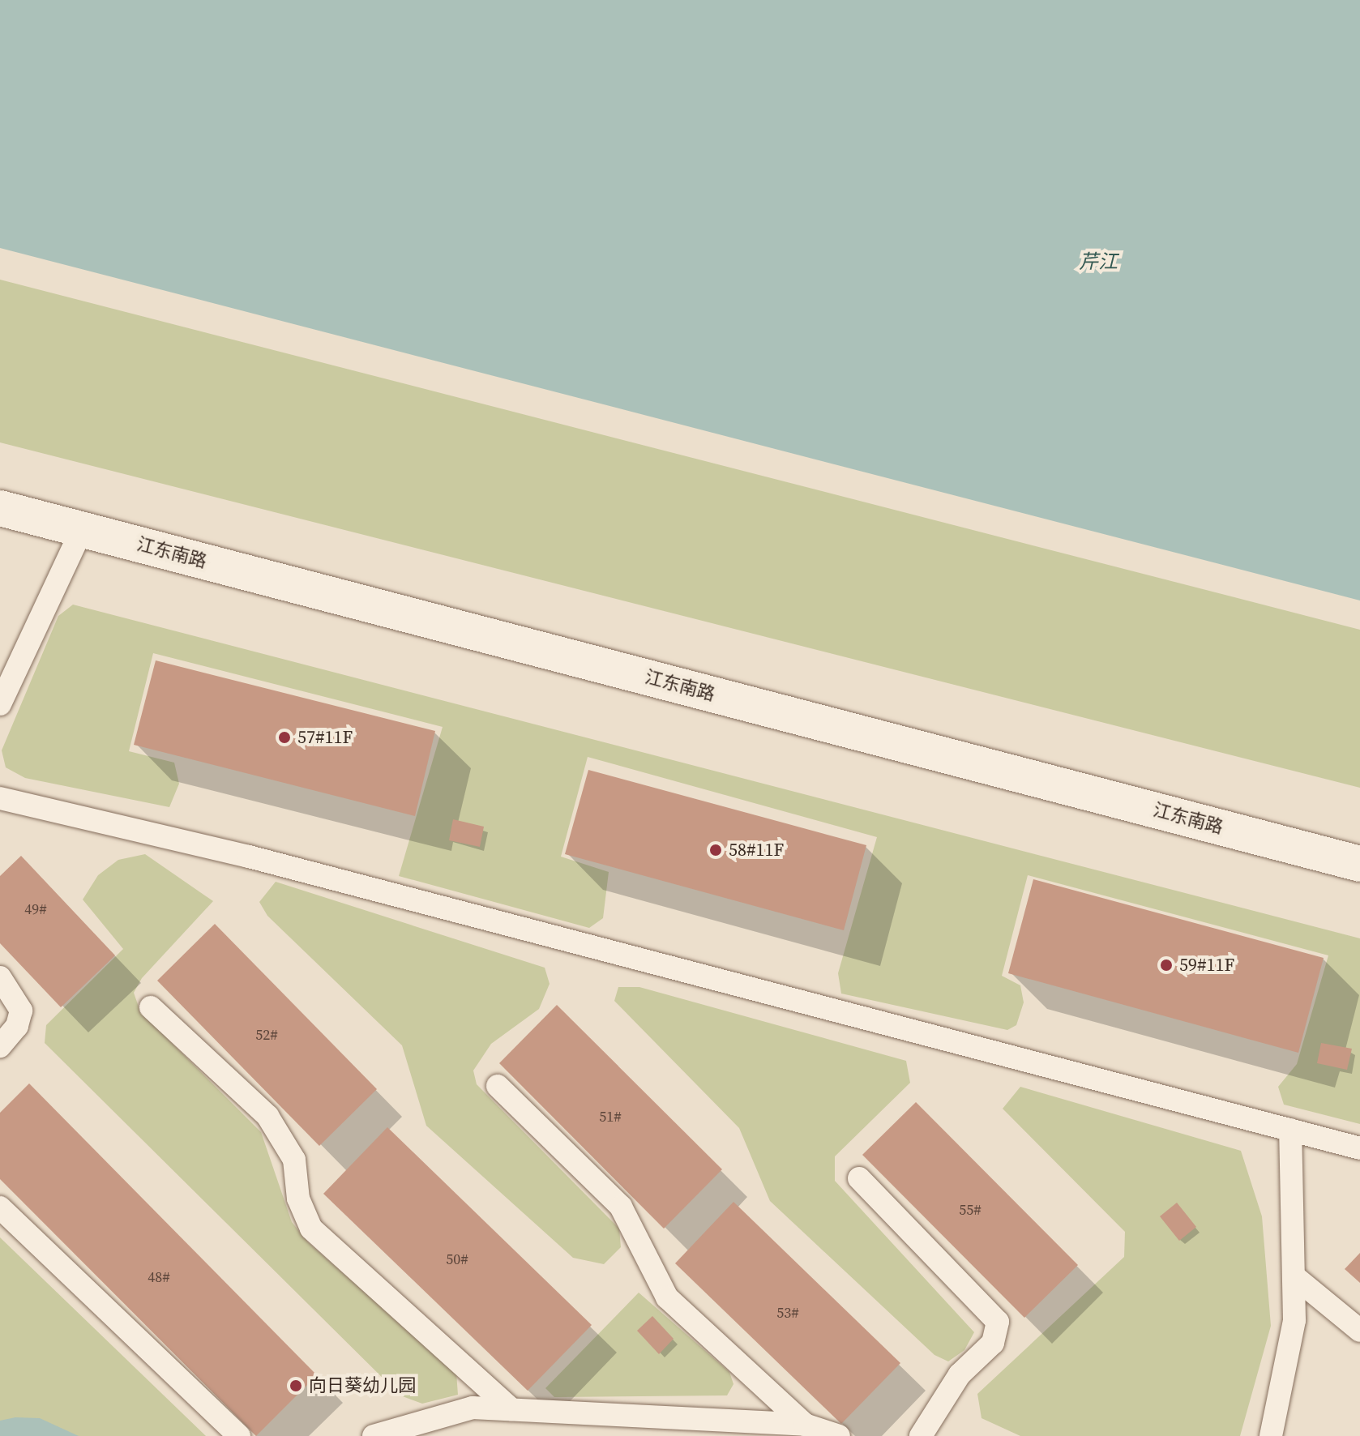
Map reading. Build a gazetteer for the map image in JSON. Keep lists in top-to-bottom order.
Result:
{
  "streets": {
    "street": ["江东南路"]
  },
  "water": ["芹江"],
  "places": [
    "57#11F",
    "58#11F",
    "59#11F",
    "向日葵幼儿园"
  ],
  "house_numbers": [
    "49#",
    "52#",
    "51#",
    "55#",
    "50#",
    "48#",
    "53#"
  ]
}
